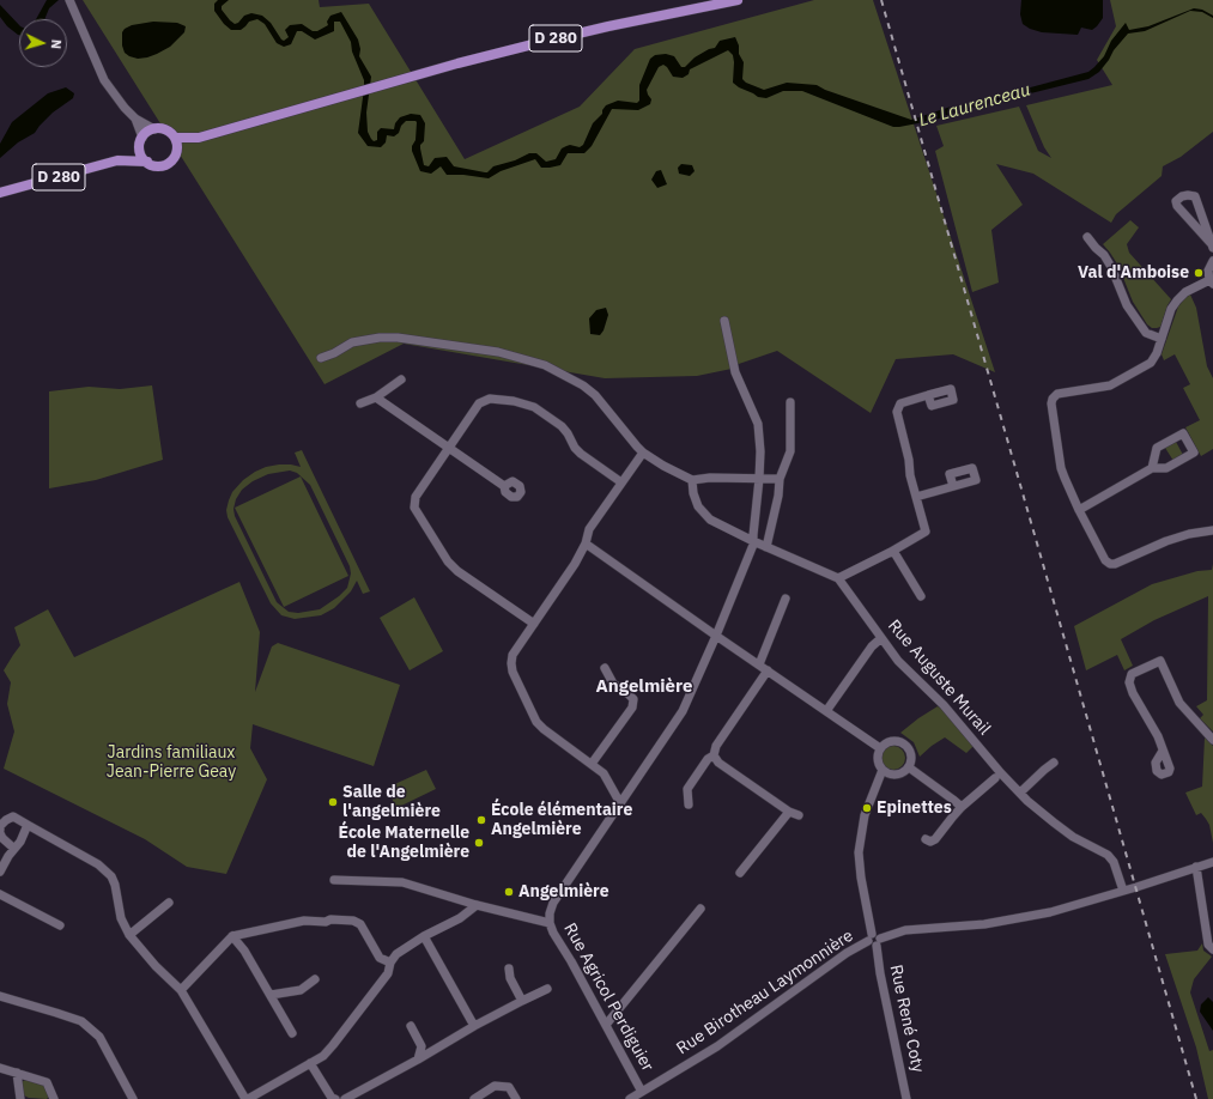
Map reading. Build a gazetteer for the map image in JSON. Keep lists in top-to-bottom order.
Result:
{
  "streets": {
    "main road": ["D 280"],
    "street": [
      "Rue Auguste Murail",
      "Rue Birotheau Laymonnière",
      "Rue Agricol Perdiguier",
      "Rue René Coty"
    ]
  },
  "crossings": [
    ["Rue Auguste Murail", "Rue Birotheau Laymonnière"],
    ["Rue Birotheau Laymonnière", "Rue Agricol Perdiguier"],
    ["Rue Birotheau Laymonnière", "Rue René Coty"]
  ],
  "districts": ["Angelmière"],
  "water": ["Le Laurenceau"],
  "parks": ["Jardins familiaux Jean-Pierre Geay"],
  "places": [
    "Val d'Amboise",
    "Salle de l'angelmière",
    "Epinettes",
    "École élémentaire Angelmière",
    "École Maternelle de l'Angelmière",
    "Angelmière"
  ],
  "north": "right"
}
